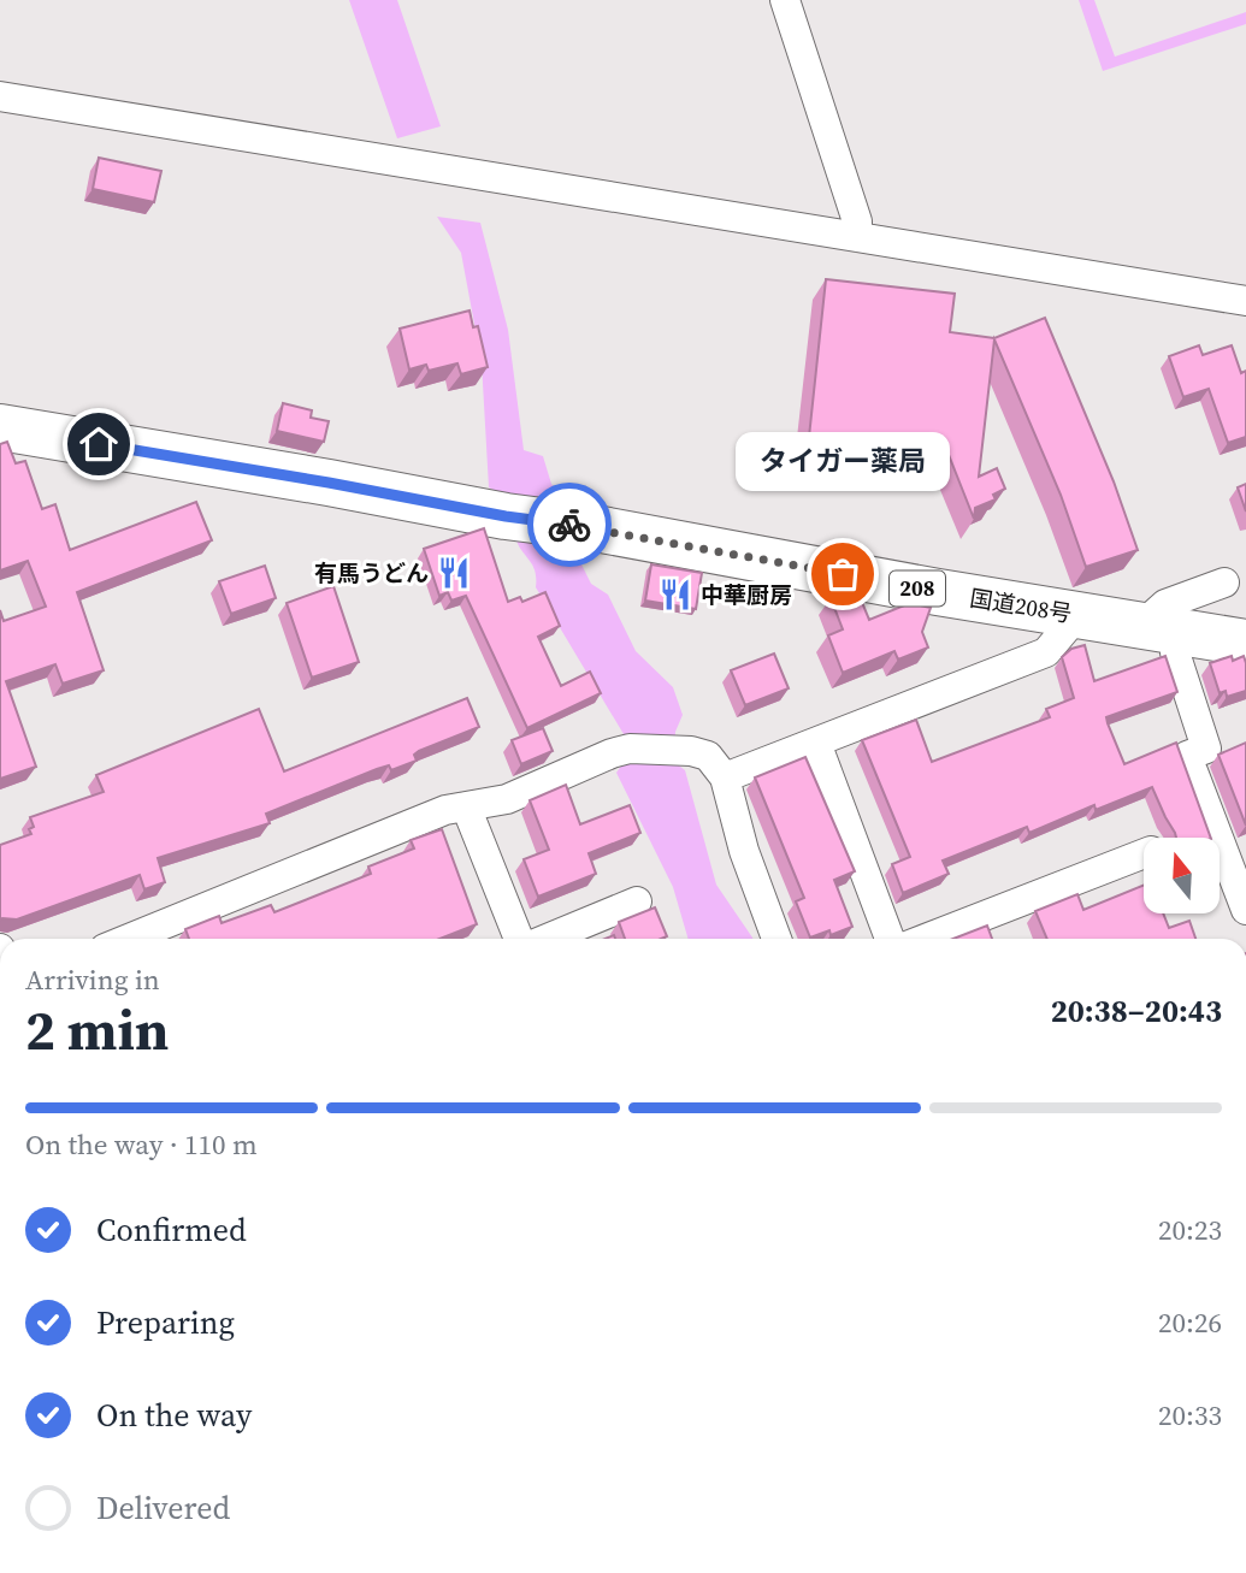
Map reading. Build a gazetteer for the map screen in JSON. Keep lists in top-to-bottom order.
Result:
{
  "streets": {
    "highway": ["208", "国道208号"]
  },
  "places": {
    "restaurant": ["有馬うどん", "中華厨房"],
    "other": ["タイガー薬局"]
  },
  "north": "top",
  "page": {
    "bubble": "タイガー薬局",
    "heading": ["2 min", "Arriving in", "20:38–20:43"],
    "bar": "On the way · 110 m",
    "list": [
      ["Confirmed", "20:23"],
      ["Preparing", "20:26"],
      ["On the way", "20:33"],
      "Delivered"
    ]
  }
}
